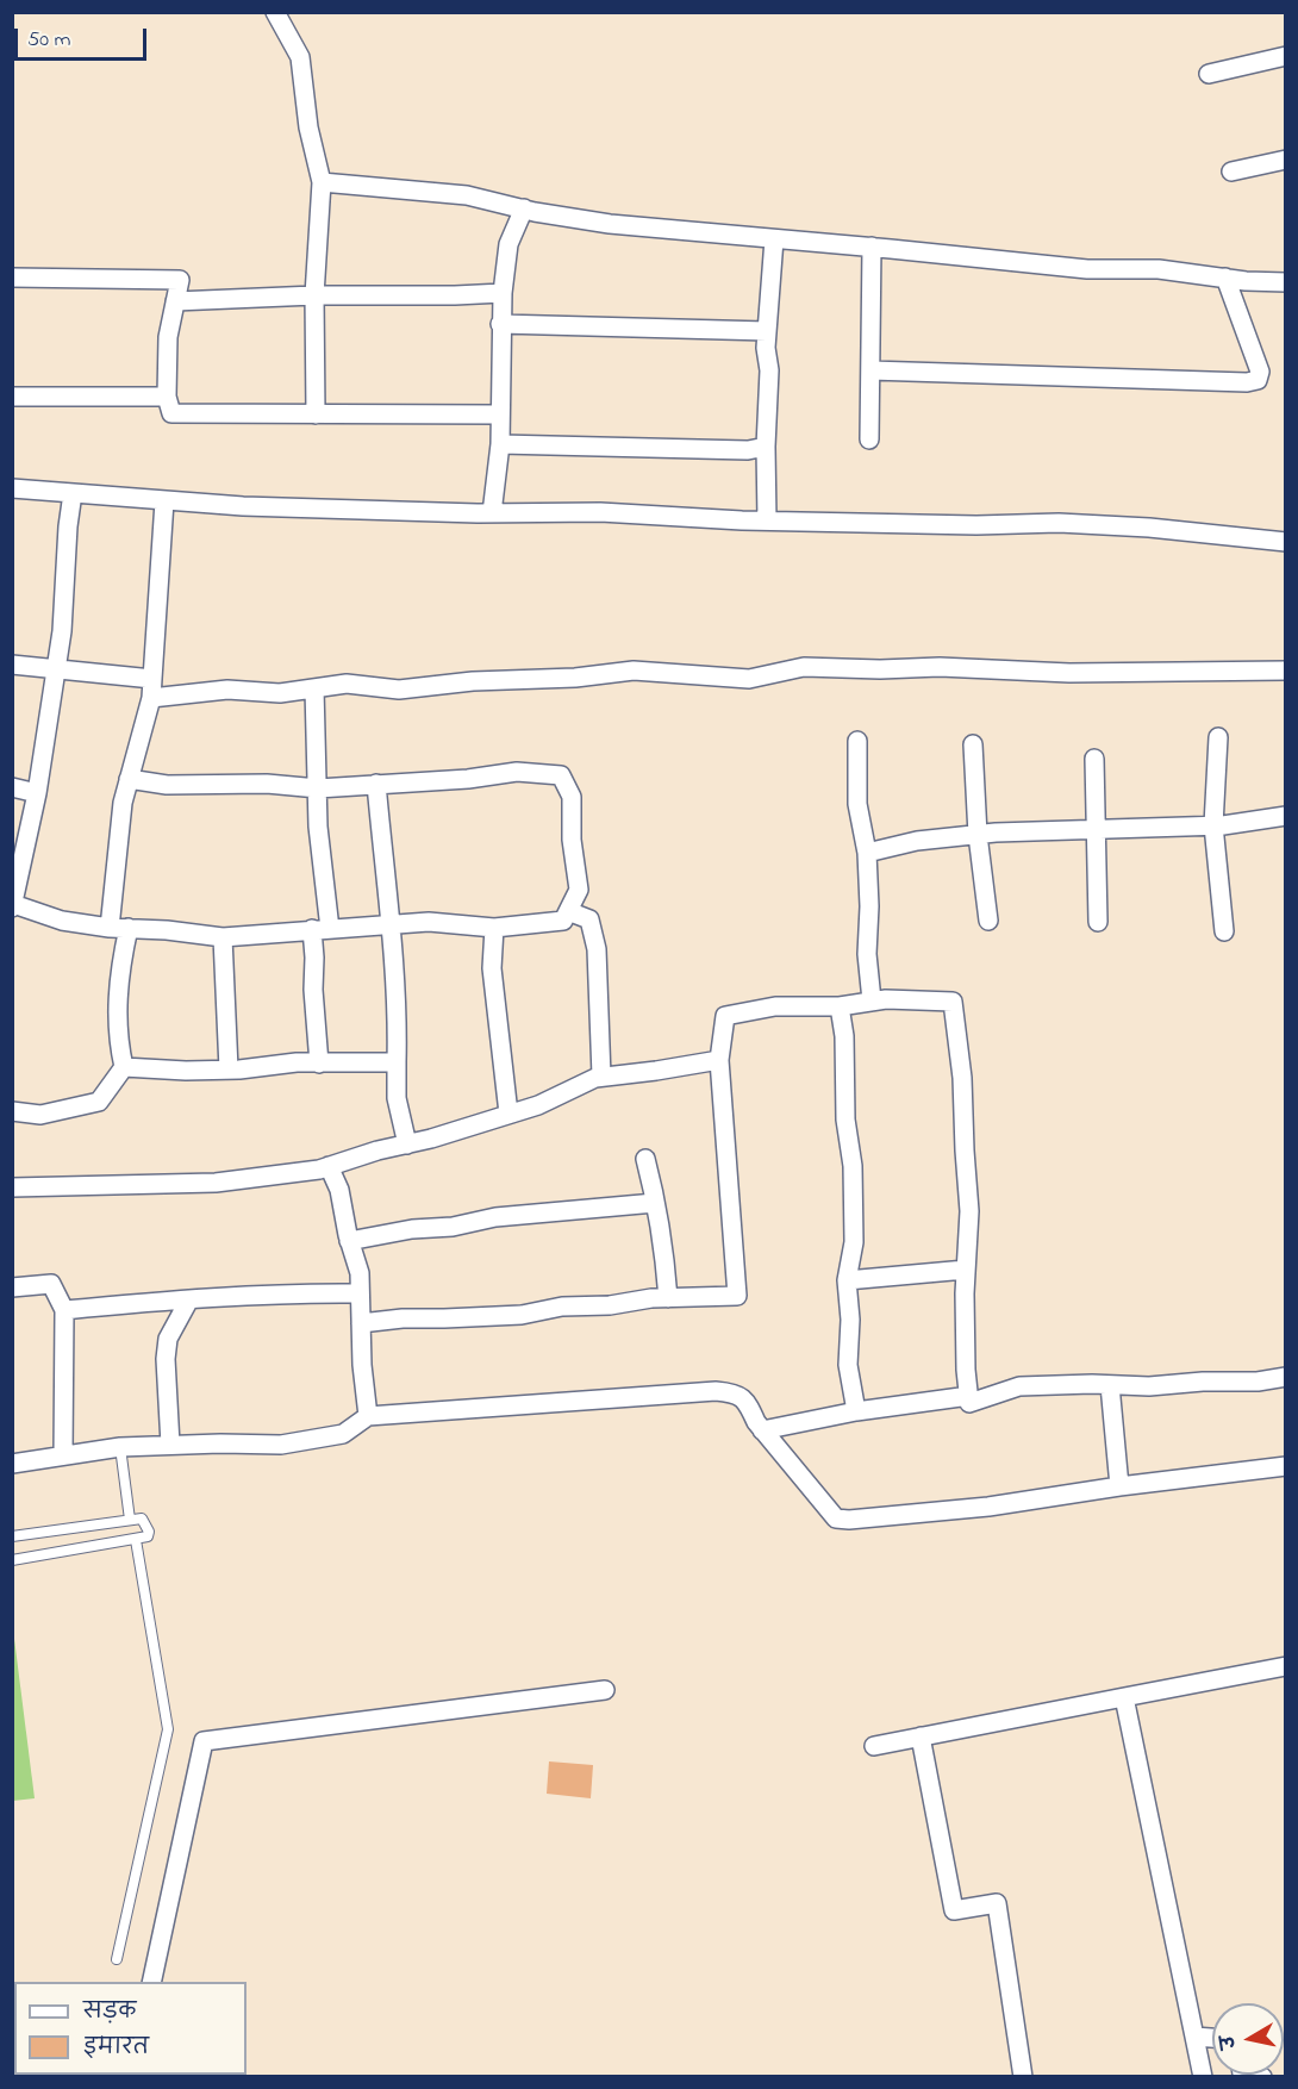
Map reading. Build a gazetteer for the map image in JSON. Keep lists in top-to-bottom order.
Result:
{
  "legend": ["सड़क", "इमारत"],
  "scale_bar": "50 m",
  "north": "left"
}
